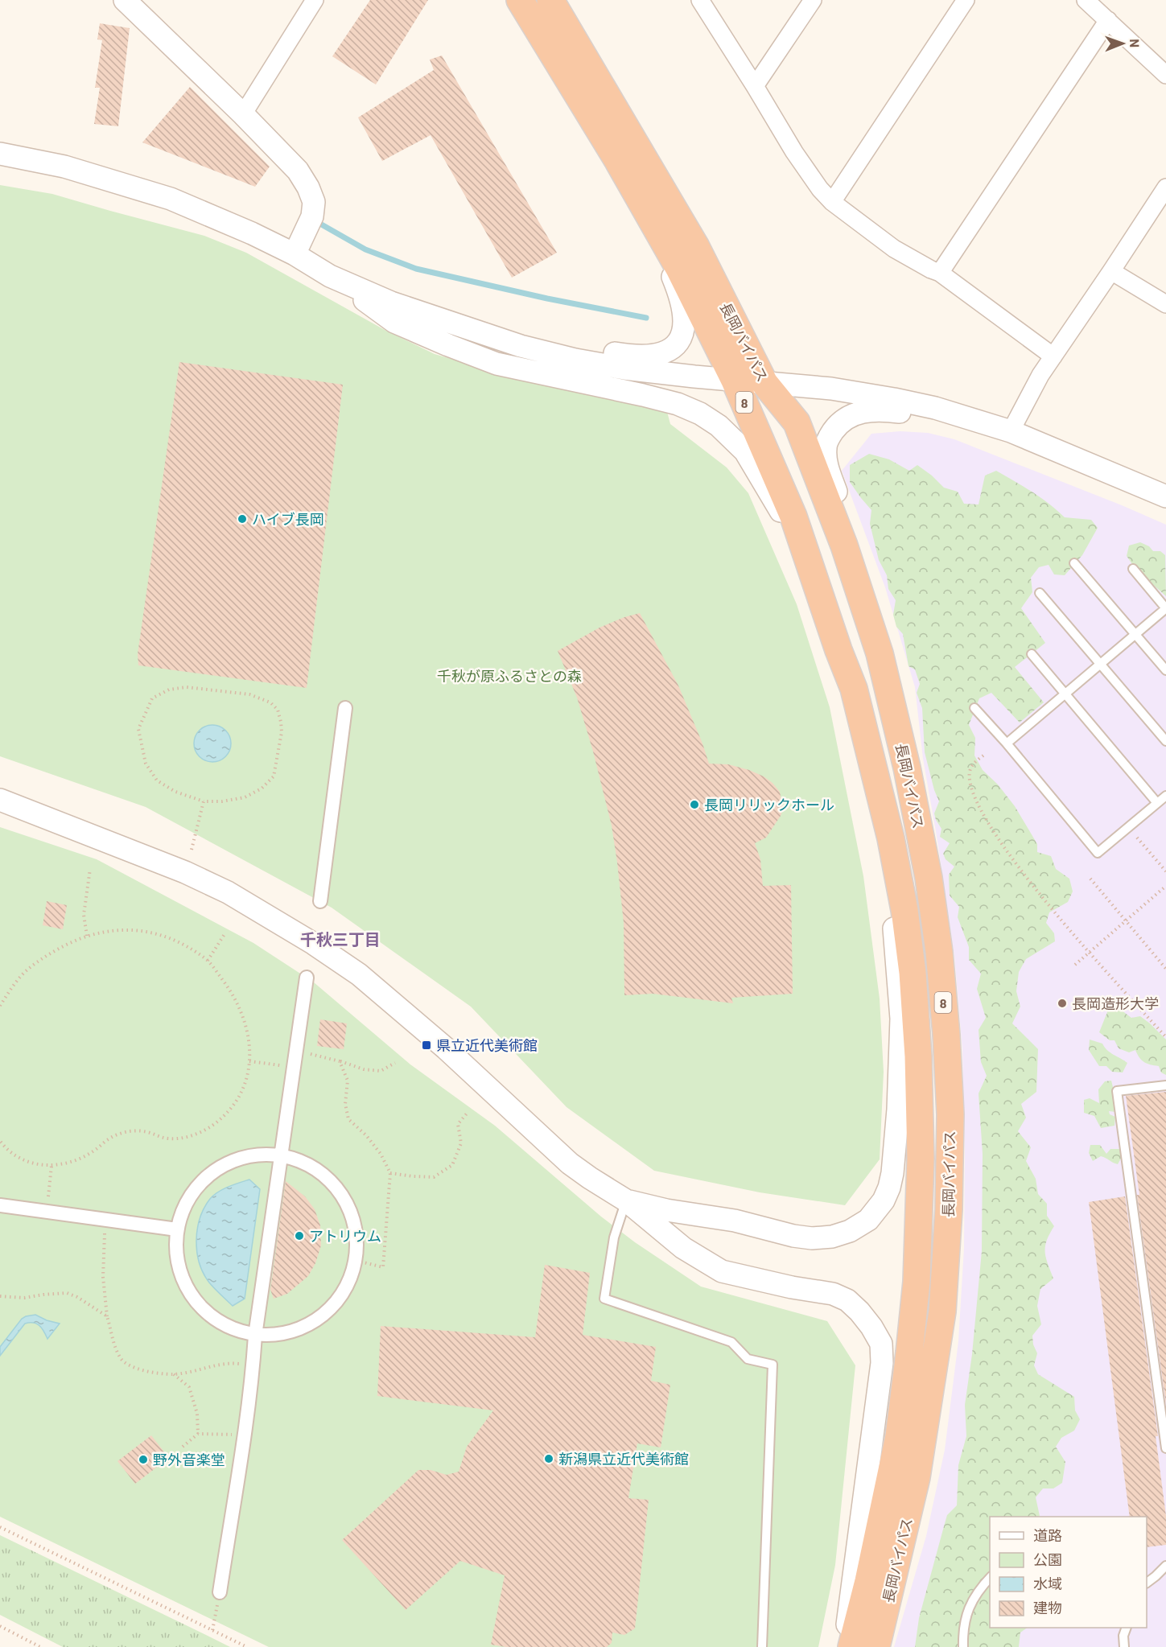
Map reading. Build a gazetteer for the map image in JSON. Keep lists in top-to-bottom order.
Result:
{
  "streets": {
    "highway": ["長岡バイパス", "8"]
  },
  "districts": ["千秋三丁目"],
  "parks": ["千秋が原ふるさとの森"],
  "places": {
    "other": [
      "ハイブ長岡",
      "長岡リリックホール",
      "長岡造形大学",
      "アトリウム",
      "新潟県立近代美術館",
      "野外音楽堂"
    ],
    "transit": ["県立近代美術館"]
  },
  "legend": [
    "道路",
    "公園",
    "水域",
    "建物"
  ],
  "north": "right"
}
